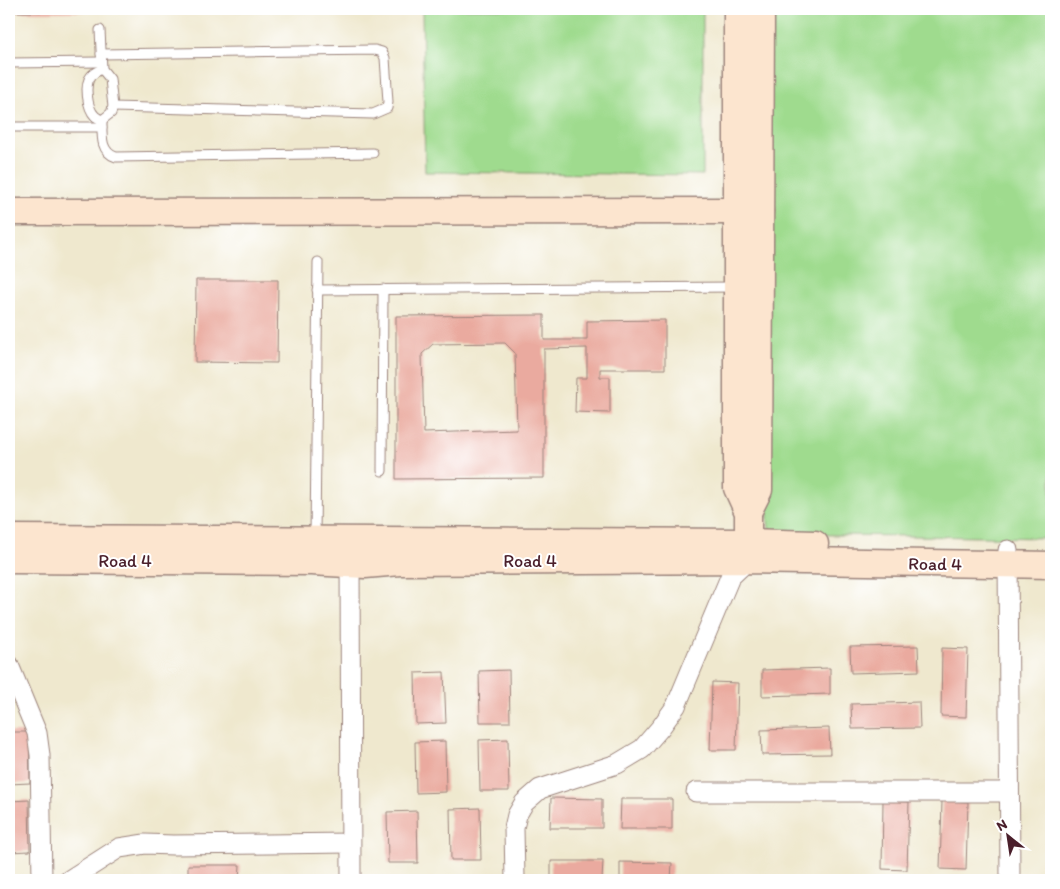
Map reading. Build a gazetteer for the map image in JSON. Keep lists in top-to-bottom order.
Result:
{
  "streets": {
    "street": ["Road 4"]
  },
  "north": "top left"
}
